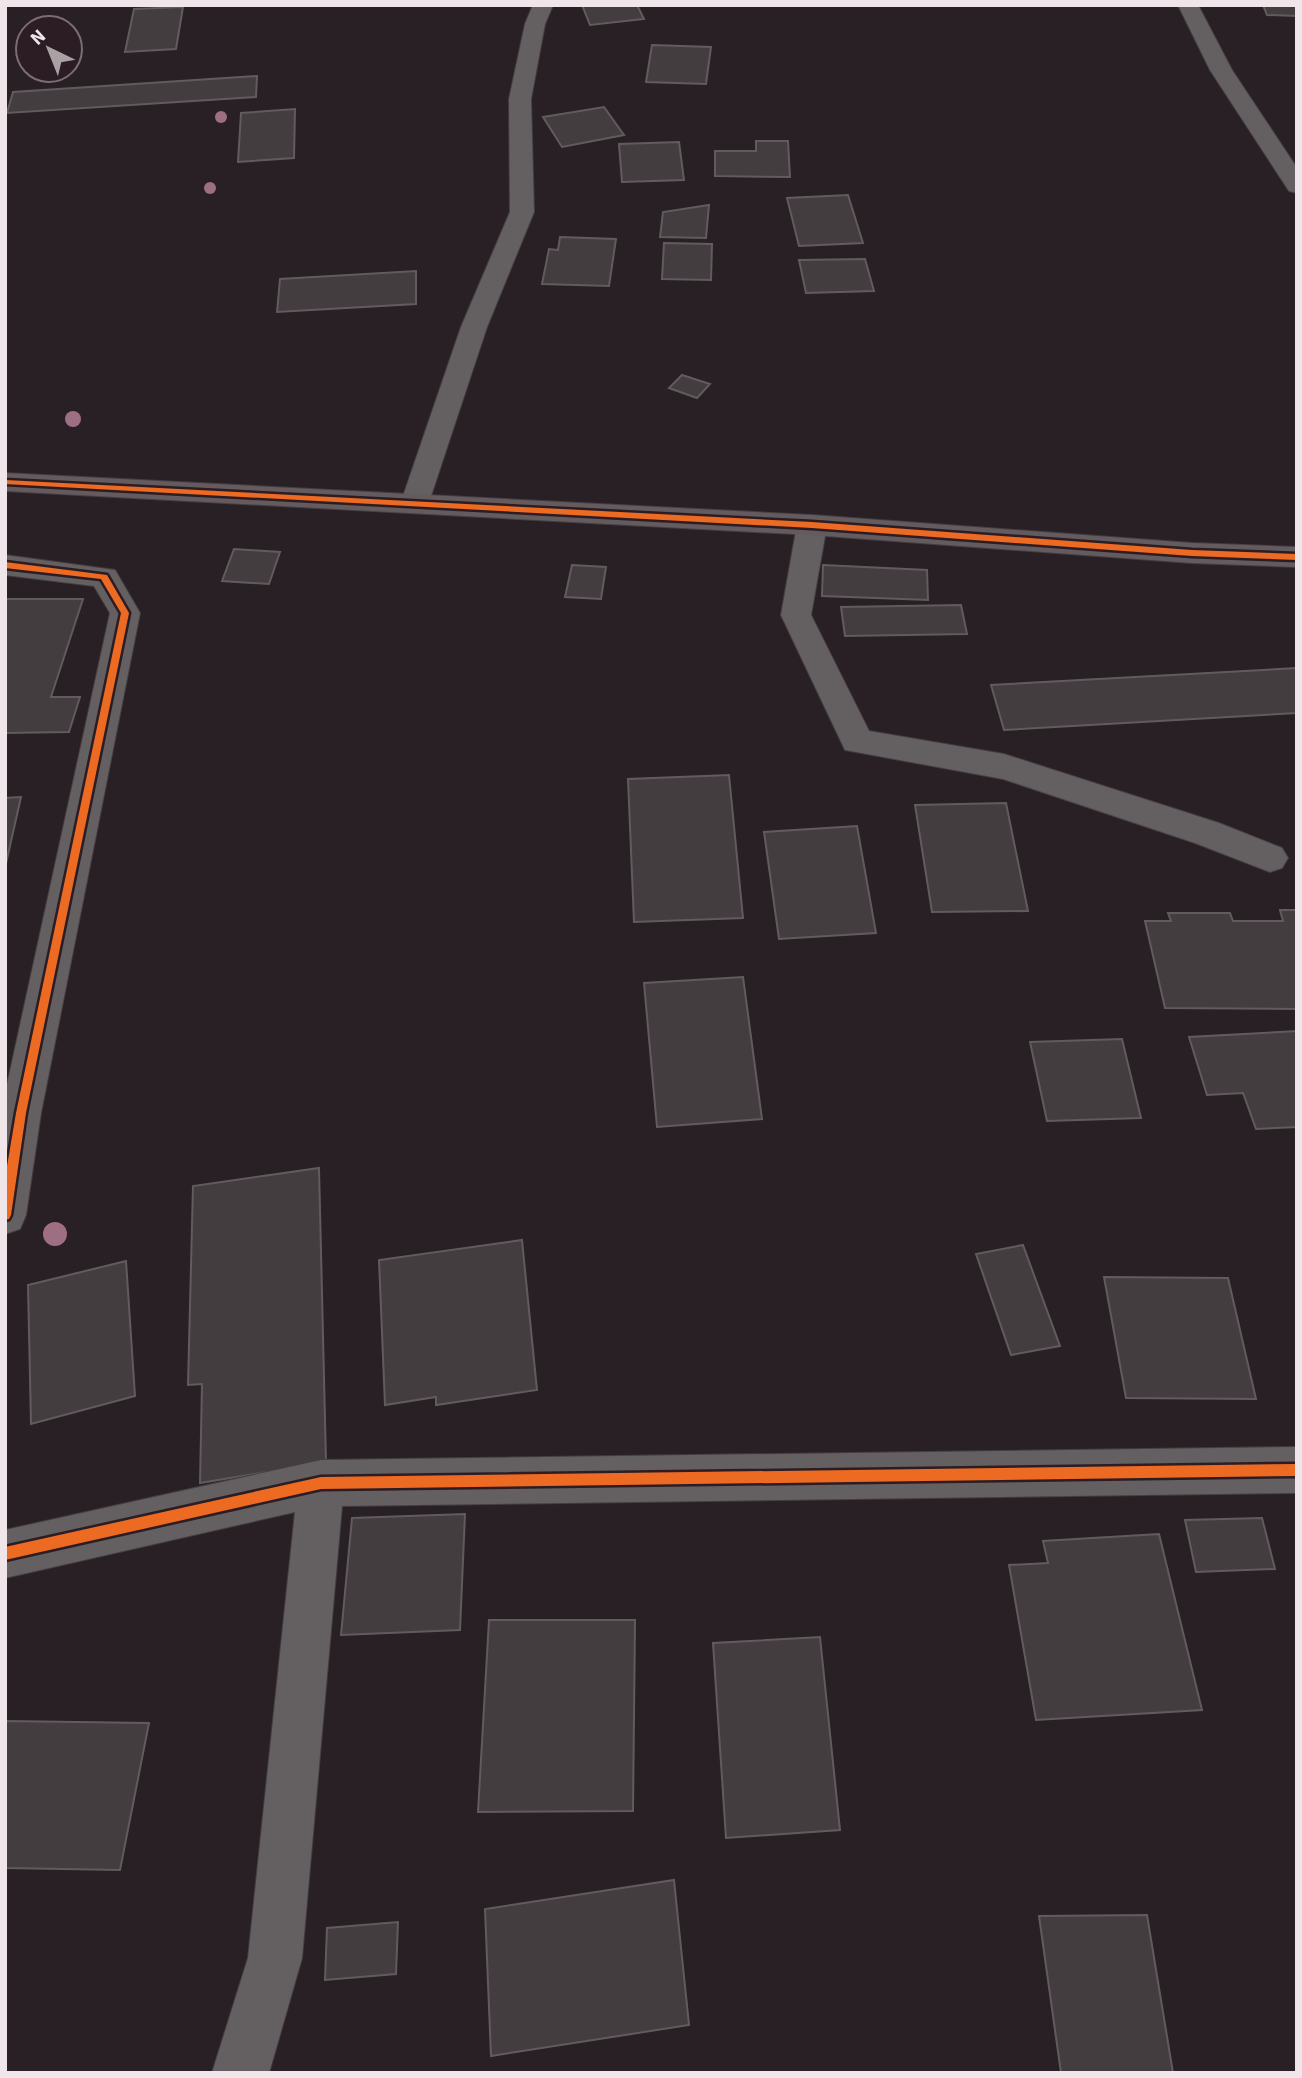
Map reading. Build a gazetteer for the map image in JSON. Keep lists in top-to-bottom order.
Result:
{
  "north": "top left"
}
